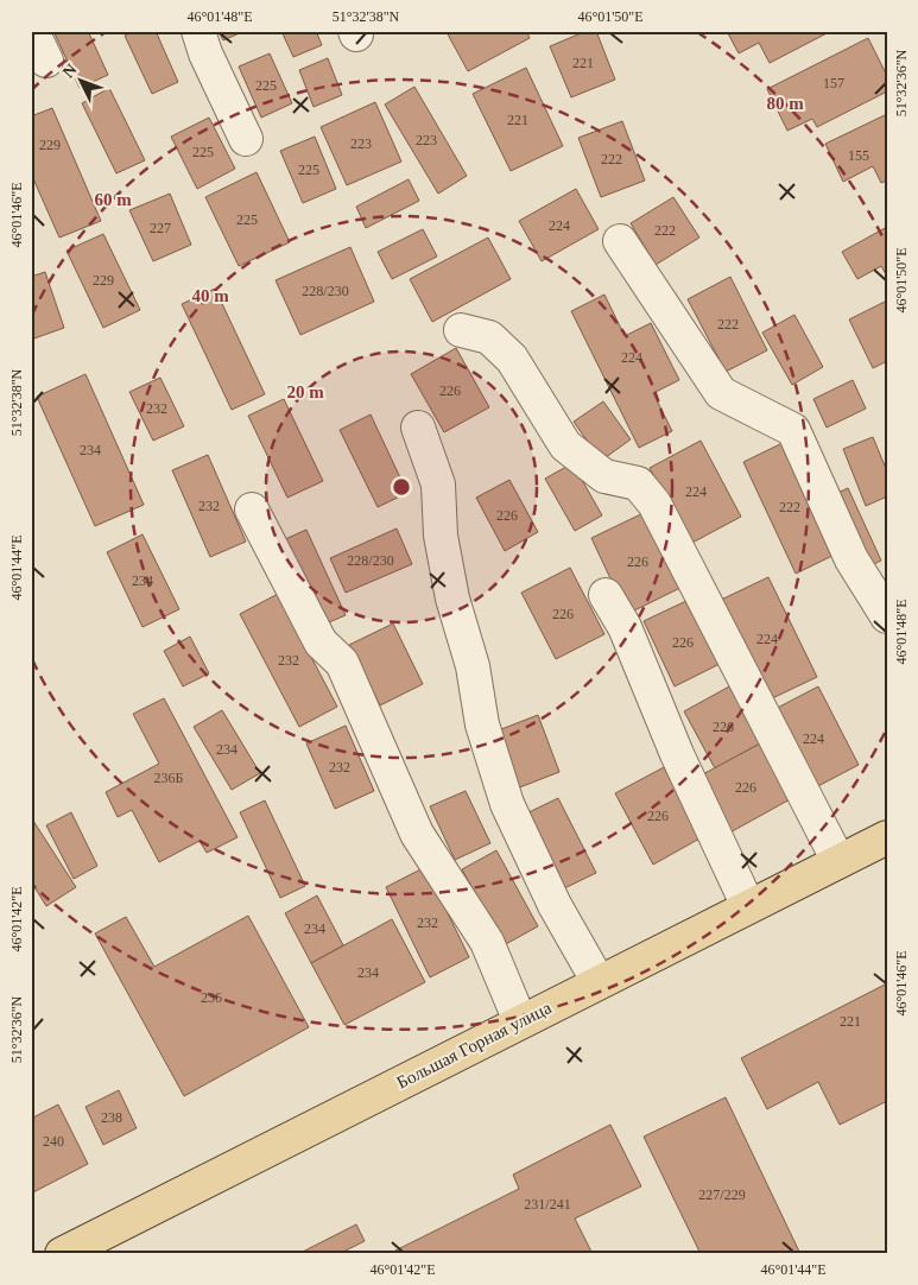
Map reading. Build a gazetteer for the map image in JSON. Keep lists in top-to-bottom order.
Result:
{
  "streets": {
    "main road": ["Большая Горная улица"]
  },
  "house_numbers": [
    "221",
    "157",
    "225",
    "221",
    "223",
    "223",
    "229",
    "225",
    "155",
    "222",
    "225",
    "225",
    "224",
    "227",
    "222",
    "229",
    "228/230",
    "222",
    "224",
    "226",
    "232",
    "234",
    "224",
    "232",
    "222",
    "226",
    "228/230",
    "226",
    "234",
    "226",
    "224",
    "226",
    "232",
    "226",
    "224",
    "234",
    "232",
    "236Б",
    "226",
    "226",
    "232",
    "234",
    "234",
    "236",
    "221",
    "238",
    "240",
    "227/229",
    "231/241"
  ],
  "north": "top left",
  "coordinates": [
    "46°01'48\"E",
    "51°32'38\"N",
    "46°01'50\"E",
    "51°32'36\"N",
    "46°01'46\"E",
    "46°01'44\"E",
    "46°01'42\"E"
  ],
  "rings": [
    "80 m",
    "60 m",
    "40 m",
    "20 m"
  ]
}
